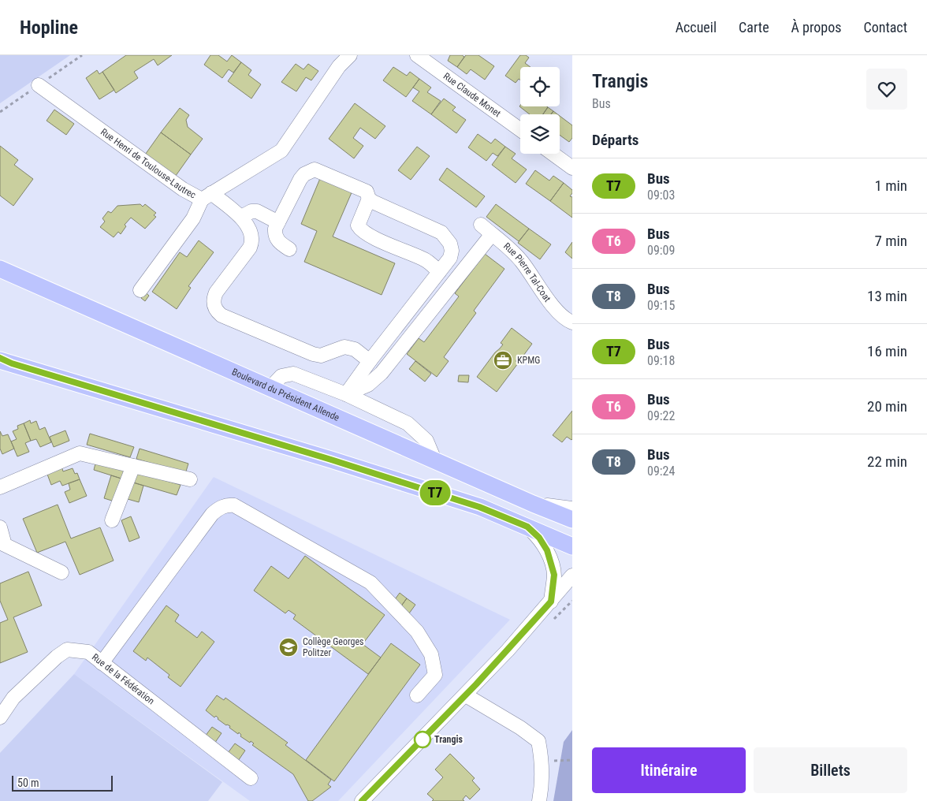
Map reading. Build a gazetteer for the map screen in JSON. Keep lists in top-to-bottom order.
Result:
{
  "streets": {
    "main road": ["Boulevard du Président Allende"],
    "street": [
      "Rue Claude Monet",
      "Rue Henri de Toulouse-Lautrec",
      "Rue Pierre Tal-Coat",
      "Rue de la Fédération"
    ]
  },
  "places": {
    "office": ["KPMG"],
    "school or university": ["Collège Georges Politzer"],
    "other": ["Trangis"]
  },
  "lines": ["bus line T7"],
  "scale_bar": "50 m",
  "page": {
    "header": "Hopline",
    "nav": [
      "Accueil",
      "Carte",
      "À propos",
      "Contact"
    ],
    "on_map": "T7",
    "heading": [
      ["Trangis", "Bus"],
      "Départs"
    ],
    "list": [
      {
        "mark": "T7",
        "name": "Bus",
        "note": "09:03",
        "value": "1 min"
      },
      {
        "mark": "T6",
        "name": "Bus",
        "note": "09:09",
        "value": "7 min"
      },
      {
        "mark": "T8",
        "name": "Bus",
        "note": "09:15",
        "value": "13 min"
      },
      {
        "mark": "T7",
        "name": "Bus",
        "note": "09:18",
        "value": "16 min"
      },
      {
        "mark": "T6",
        "name": "Bus",
        "note": "09:22",
        "value": "20 min"
      },
      {
        "mark": "T8",
        "name": "Bus",
        "note": "09:24",
        "value": "22 min"
      }
    ],
    "buttons": ["Itinéraire", "Billets"],
    "scale": "50 m"
  }
}
